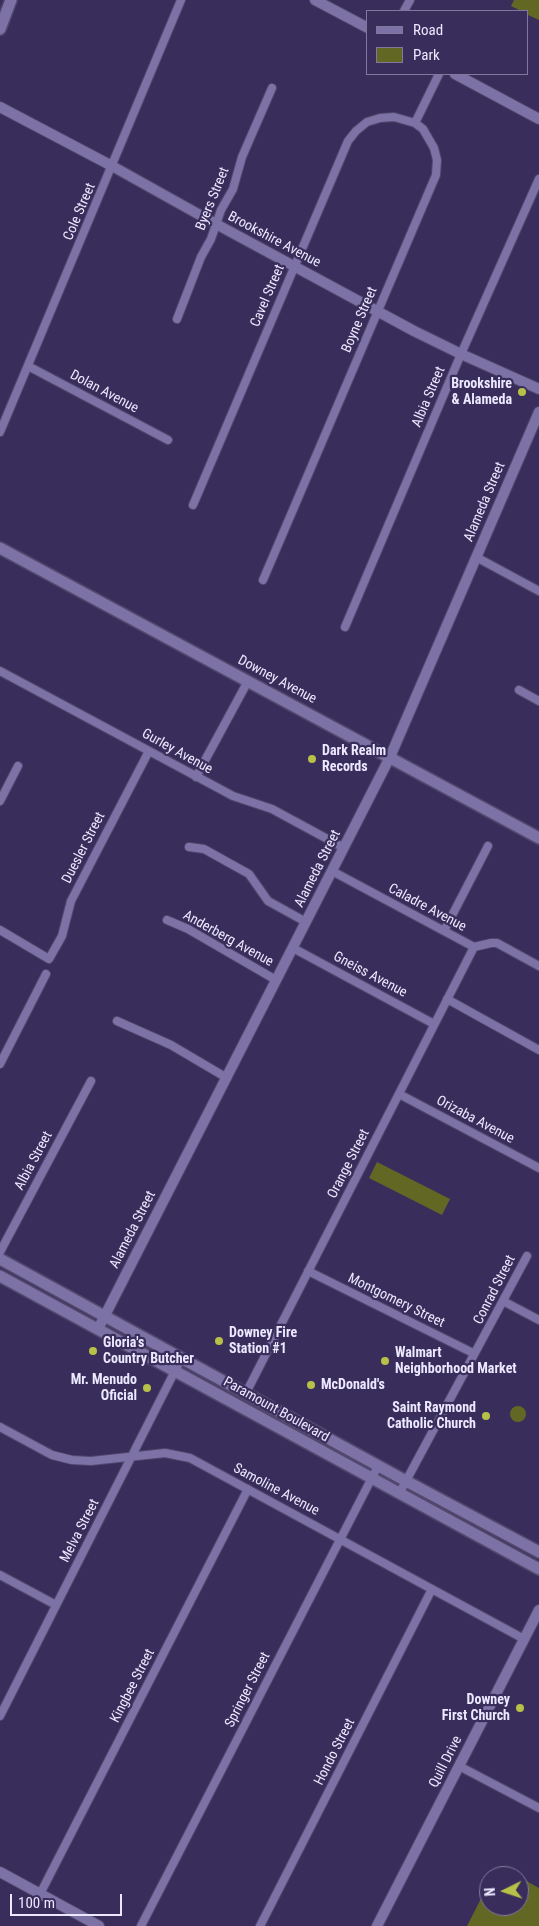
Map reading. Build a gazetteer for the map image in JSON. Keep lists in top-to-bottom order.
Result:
{
  "streets": {
    "main road": ["Downey Avenue", "Paramount Boulevard"],
    "street": [
      "Byers Street",
      "Cole Street",
      "Brookshire Avenue",
      "Cavel Street",
      "Boyne Street",
      "Dolan Avenue",
      "Albia Street",
      "Alameda Street",
      "Gurley Avenue",
      "Duesler Street",
      "Caladre Avenue",
      "Anderberg Avenue",
      "Gneiss Avenue",
      "Orizaba Avenue",
      "Orange Street",
      "Conrad Street",
      "Montgomery Street",
      "Samoline Avenue",
      "Melva Street",
      "Kingbee Street",
      "Springer Street",
      "Hondo Street",
      "Quill Drive"
    ]
  },
  "crossings": [
    ["Byers Street", "Brookshire Avenue"],
    ["Cole Street", "Brookshire Avenue"],
    ["Cole Street", "Dolan Avenue"],
    ["Brookshire Avenue", "Cavel Street"],
    ["Brookshire Avenue", "Boyne Street"],
    ["Brookshire Avenue", "Albia Street"],
    ["Cavel Street", "Boyne Street"],
    ["Alameda Street", "Downey Avenue"],
    ["Alameda Street", "Gurley Avenue"],
    ["Alameda Street", "Caladre Avenue"],
    ["Alameda Street", "Anderberg Avenue"],
    ["Alameda Street", "Gneiss Avenue"],
    ["Alameda Street", "Paramount Boulevard"],
    ["Gurley Avenue", "Duesler Street"],
    ["Caladre Avenue", "Orange Street"],
    ["Gneiss Avenue", "Orange Street"],
    ["Orizaba Avenue", "Orange Street"],
    ["Orange Street", "Montgomery Street"],
    ["Orange Street", "Paramount Boulevard"],
    ["Conrad Street", "Montgomery Street"],
    ["Conrad Street", "Paramount Boulevard"],
    ["Paramount Boulevard", "Melva Street"],
    ["Paramount Boulevard", "Springer Street"],
    ["Samoline Avenue", "Melva Street"],
    ["Samoline Avenue", "Kingbee Street"],
    ["Samoline Avenue", "Springer Street"],
    ["Samoline Avenue", "Hondo Street"],
    ["Samoline Avenue", "Quill Drive"]
  ],
  "places": [
    "Brookshire & Alameda",
    "Dark Realm Records",
    "Downey Fire Station #1",
    "Gloria's Country Butcher",
    "Walmart Neighborhood Market",
    "McDonald's",
    "Mr. Menudo Oficial",
    "Saint Raymond Catholic Church",
    "Downey First Church"
  ],
  "legend": ["Road", "Park"],
  "scale_bar": "100 m",
  "north": "left"
}
